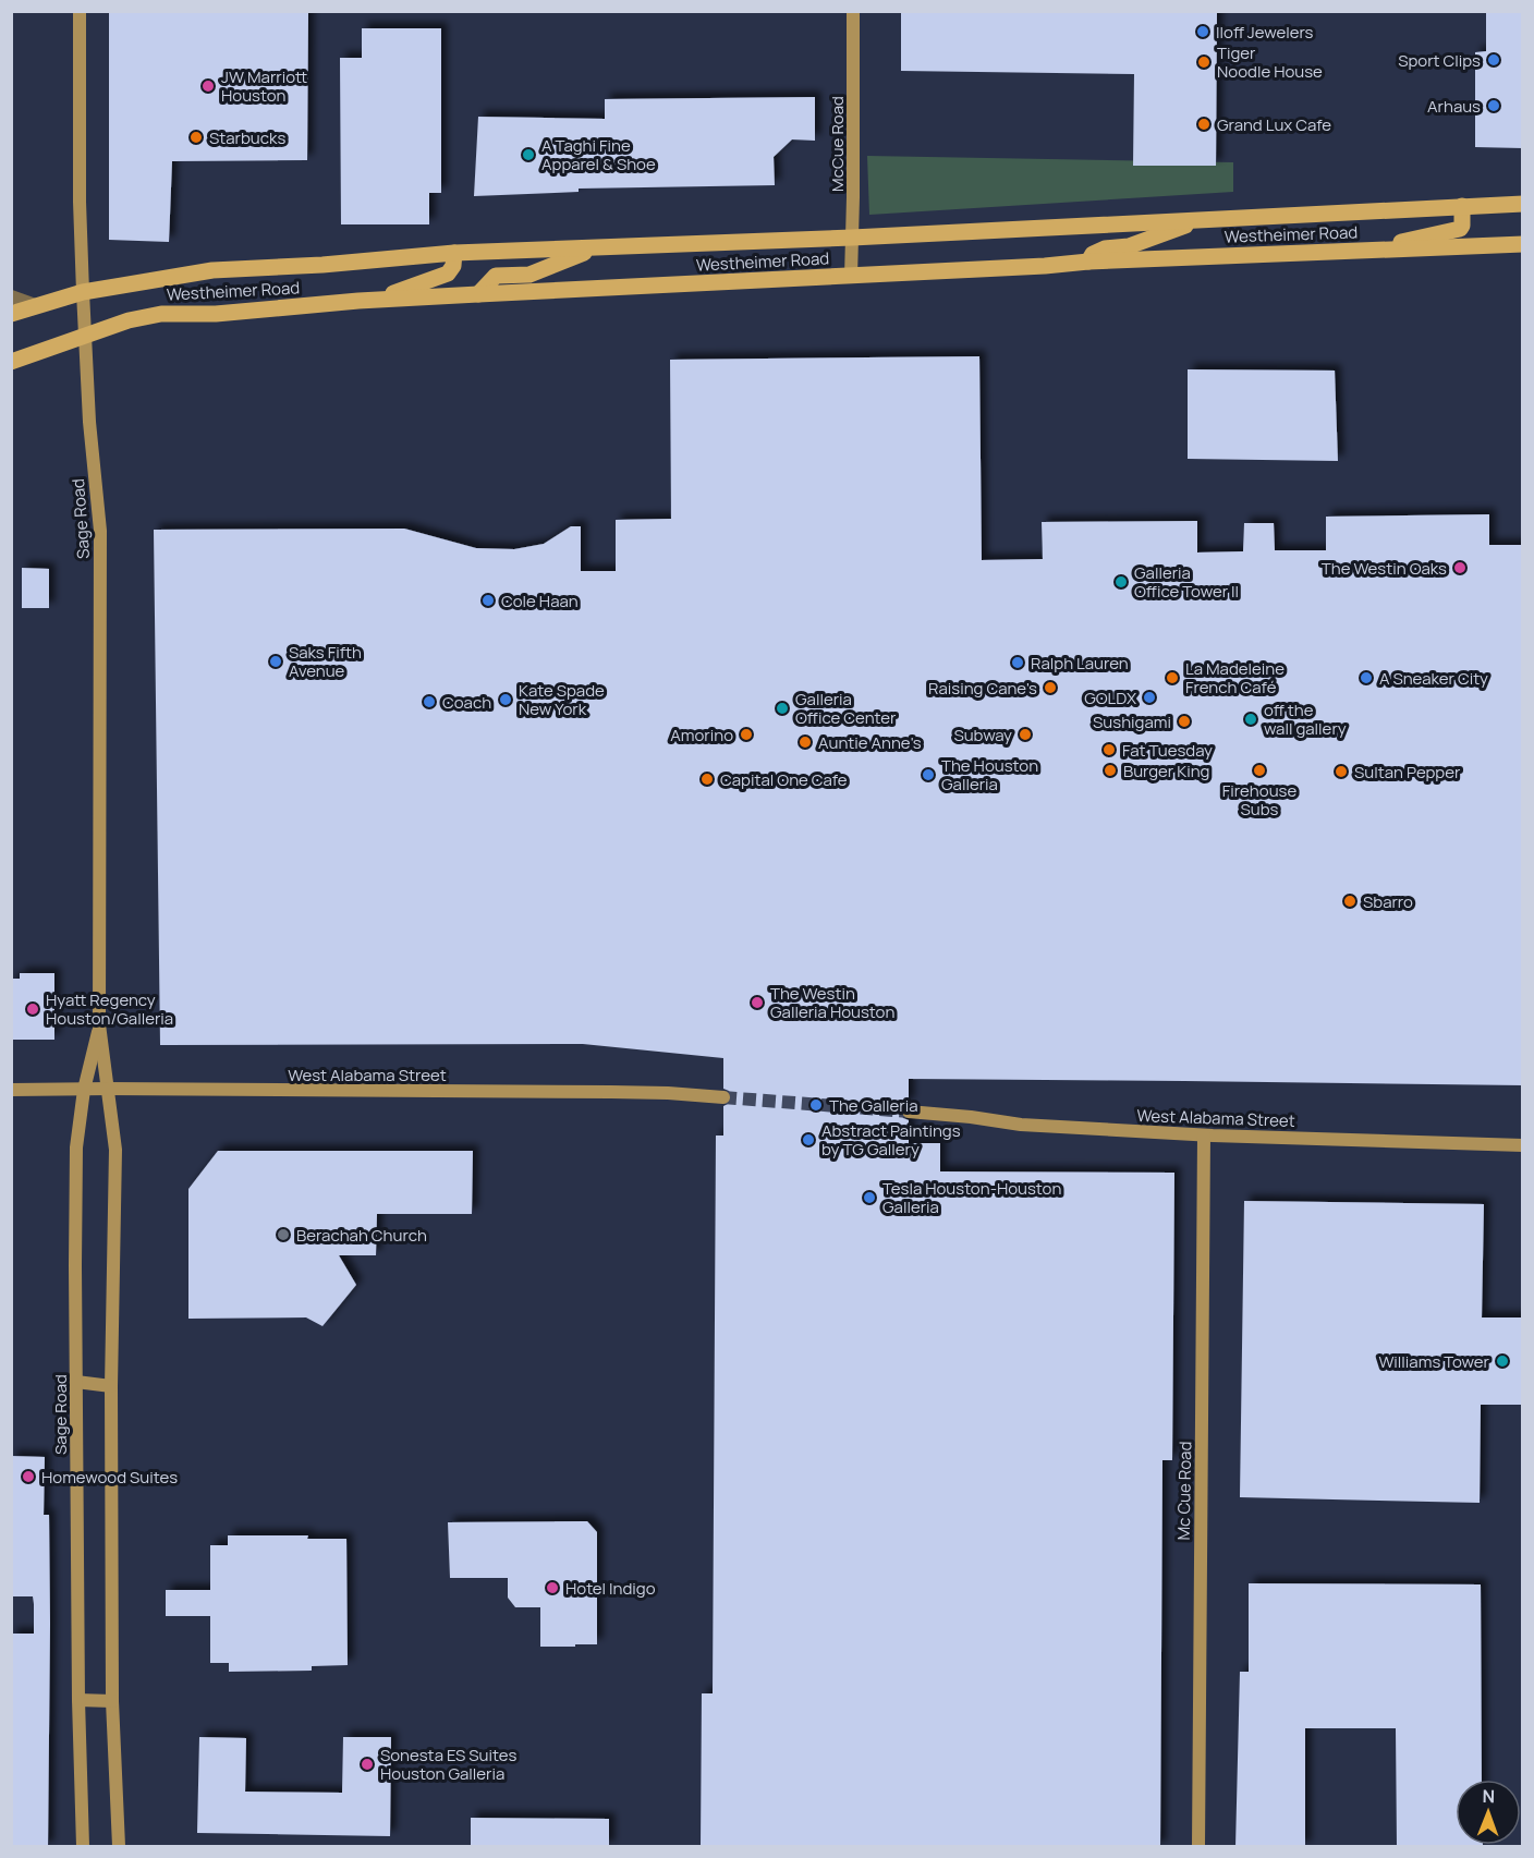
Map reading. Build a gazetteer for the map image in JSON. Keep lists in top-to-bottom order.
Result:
{
  "streets": {
    "main road": [
      "McCue Road",
      "Westheimer Road",
      "Sage Road",
      "West Alabama Street",
      "Mc Cue Road"
    ]
  },
  "crossings": [
    ["McCue Road", "Westheimer Road"],
    ["Westheimer Road", "Sage Road"],
    ["Sage Road", "West Alabama Street"],
    ["West Alabama Street", "Mc Cue Road"]
  ],
  "places": [
    "Iloff Jewelers",
    "Sport Clips",
    "Tiger Noodle House",
    "JW Marriott Houston",
    "Arhaus",
    "Grand Lux Cafe",
    "Starbucks",
    "A Taghi Fine Apparel & Shoe",
    "The Westin Oaks",
    "Galleria Office Tower II",
    "Cole Haan",
    "Saks Fifth Avenue",
    "Ralph Lauren",
    "La Madeleine French Café",
    "A Sneaker City",
    "Raising Cane's",
    "GOLDX",
    "Kate Spade New York",
    "Coach",
    "Galleria Office Center",
    "off the wall gallery",
    "Sushigami",
    "Amorino",
    "Subway",
    "Auntie Anne's",
    "Fat Tuesday",
    "Burger King",
    "Firehouse Subs",
    "Sultan Pepper",
    "The Houston Galleria",
    "Capital One Cafe",
    "Sbarro",
    "The Westin Galleria Houston",
    "Hyatt Regency Houston/Galleria",
    "The Galleria",
    "Abstract Paintings by TG Gallery",
    "Tesla Houston-Houston Galleria",
    "Berachah Church",
    "Williams Tower",
    "Homewood Suites",
    "Hotel Indigo",
    "Sonesta ES Suites Houston Galleria"
  ],
  "north": "top"
}
